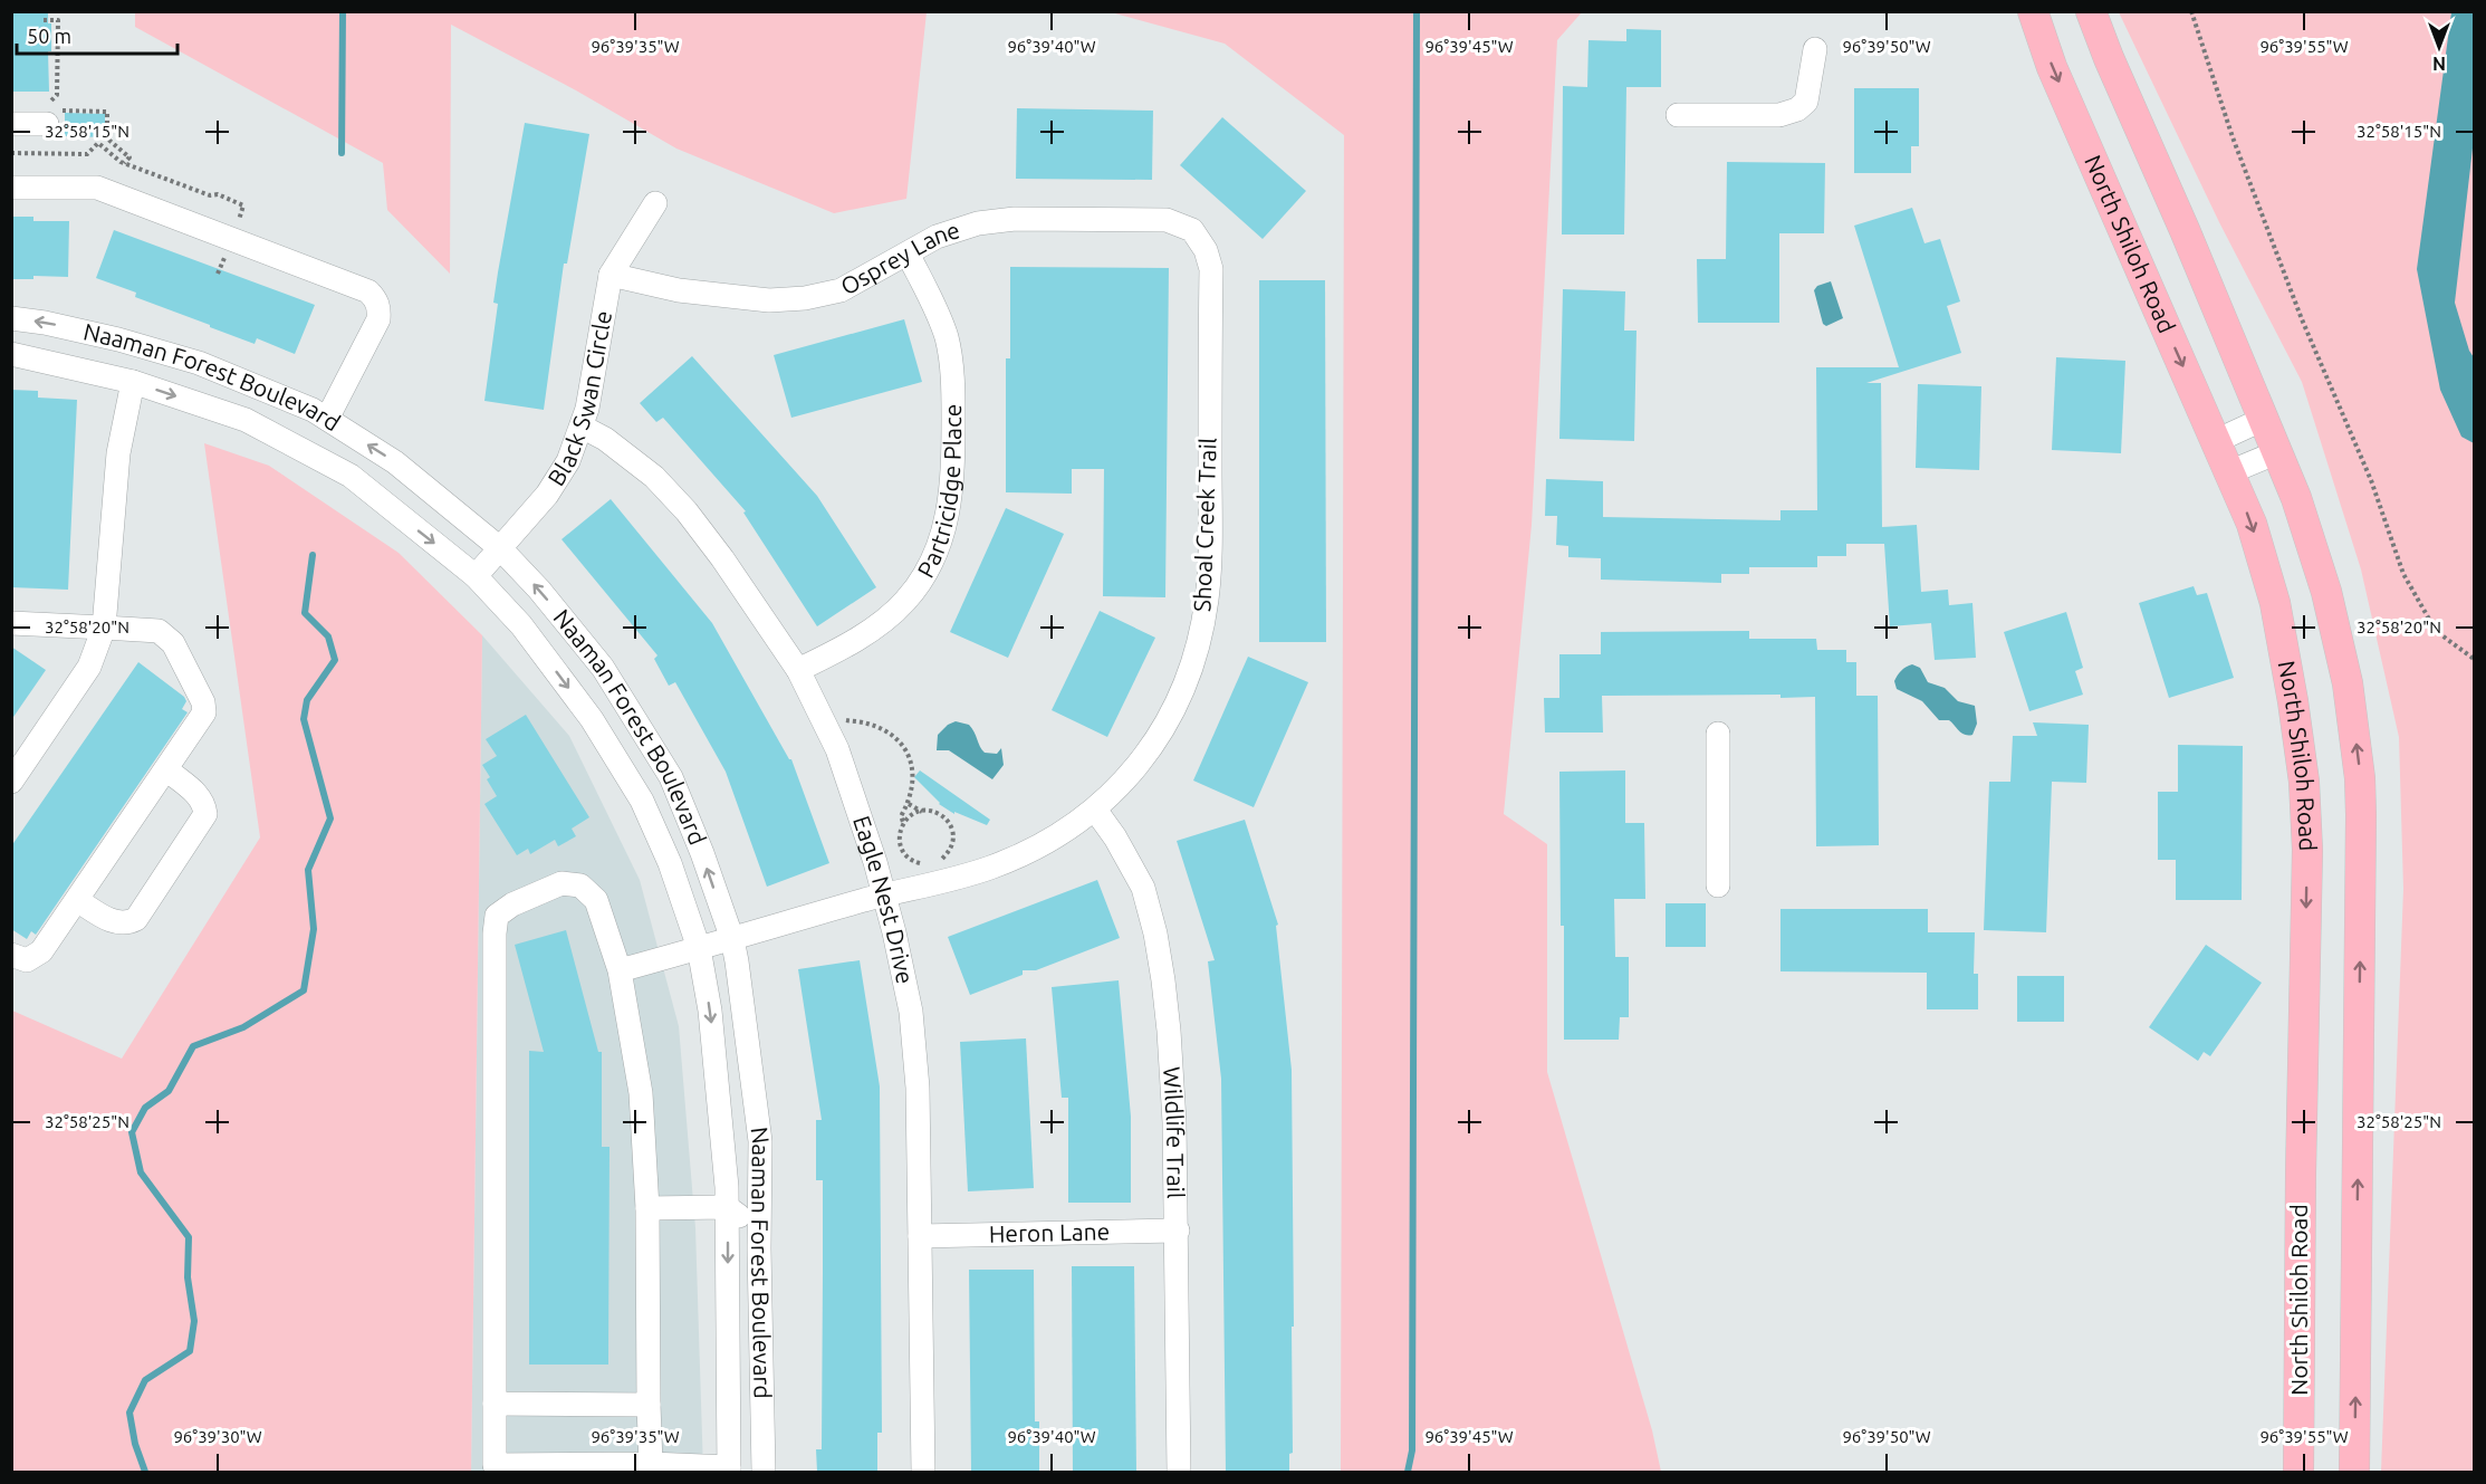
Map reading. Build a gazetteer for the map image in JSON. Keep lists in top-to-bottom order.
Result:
{
  "streets": {
    "main road": ["North Shiloh Road"],
    "street": [
      "Osprey Lane",
      "Naaman Forest Boulevard",
      "Black Swan Circle",
      "Partricidge Place",
      "Shoal Creek Trail",
      "Eagle Nest Drive",
      "Wildlife Trail",
      "Heron Lane"
    ]
  },
  "crossings": [
    ["Osprey Lane", "Black Swan Circle"],
    ["Osprey Lane", "Partricidge Place"],
    ["Osprey Lane", "Shoal Creek Trail"],
    ["Naaman Forest Boulevard", "Black Swan Circle"],
    ["Naaman Forest Boulevard", "Shoal Creek Trail"],
    ["Black Swan Circle", "Eagle Nest Drive"],
    ["Partricidge Place", "Eagle Nest Drive"],
    ["Shoal Creek Trail", "Eagle Nest Drive"],
    ["Shoal Creek Trail", "Wildlife Trail"],
    ["Eagle Nest Drive", "Heron Lane"],
    ["Wildlife Trail", "Heron Lane"]
  ],
  "scale_bar": "50 m",
  "north": "bottom",
  "coordinates": [
    "96°39'35\"W",
    "96°39'40\"W",
    "96°39'45\"W",
    "96°39'50\"W",
    "96°39'55\"W",
    "32°58'15\"N",
    "32°58'20\"N",
    "32°58'25\"N",
    "96°39'30\"W"
  ]
}
